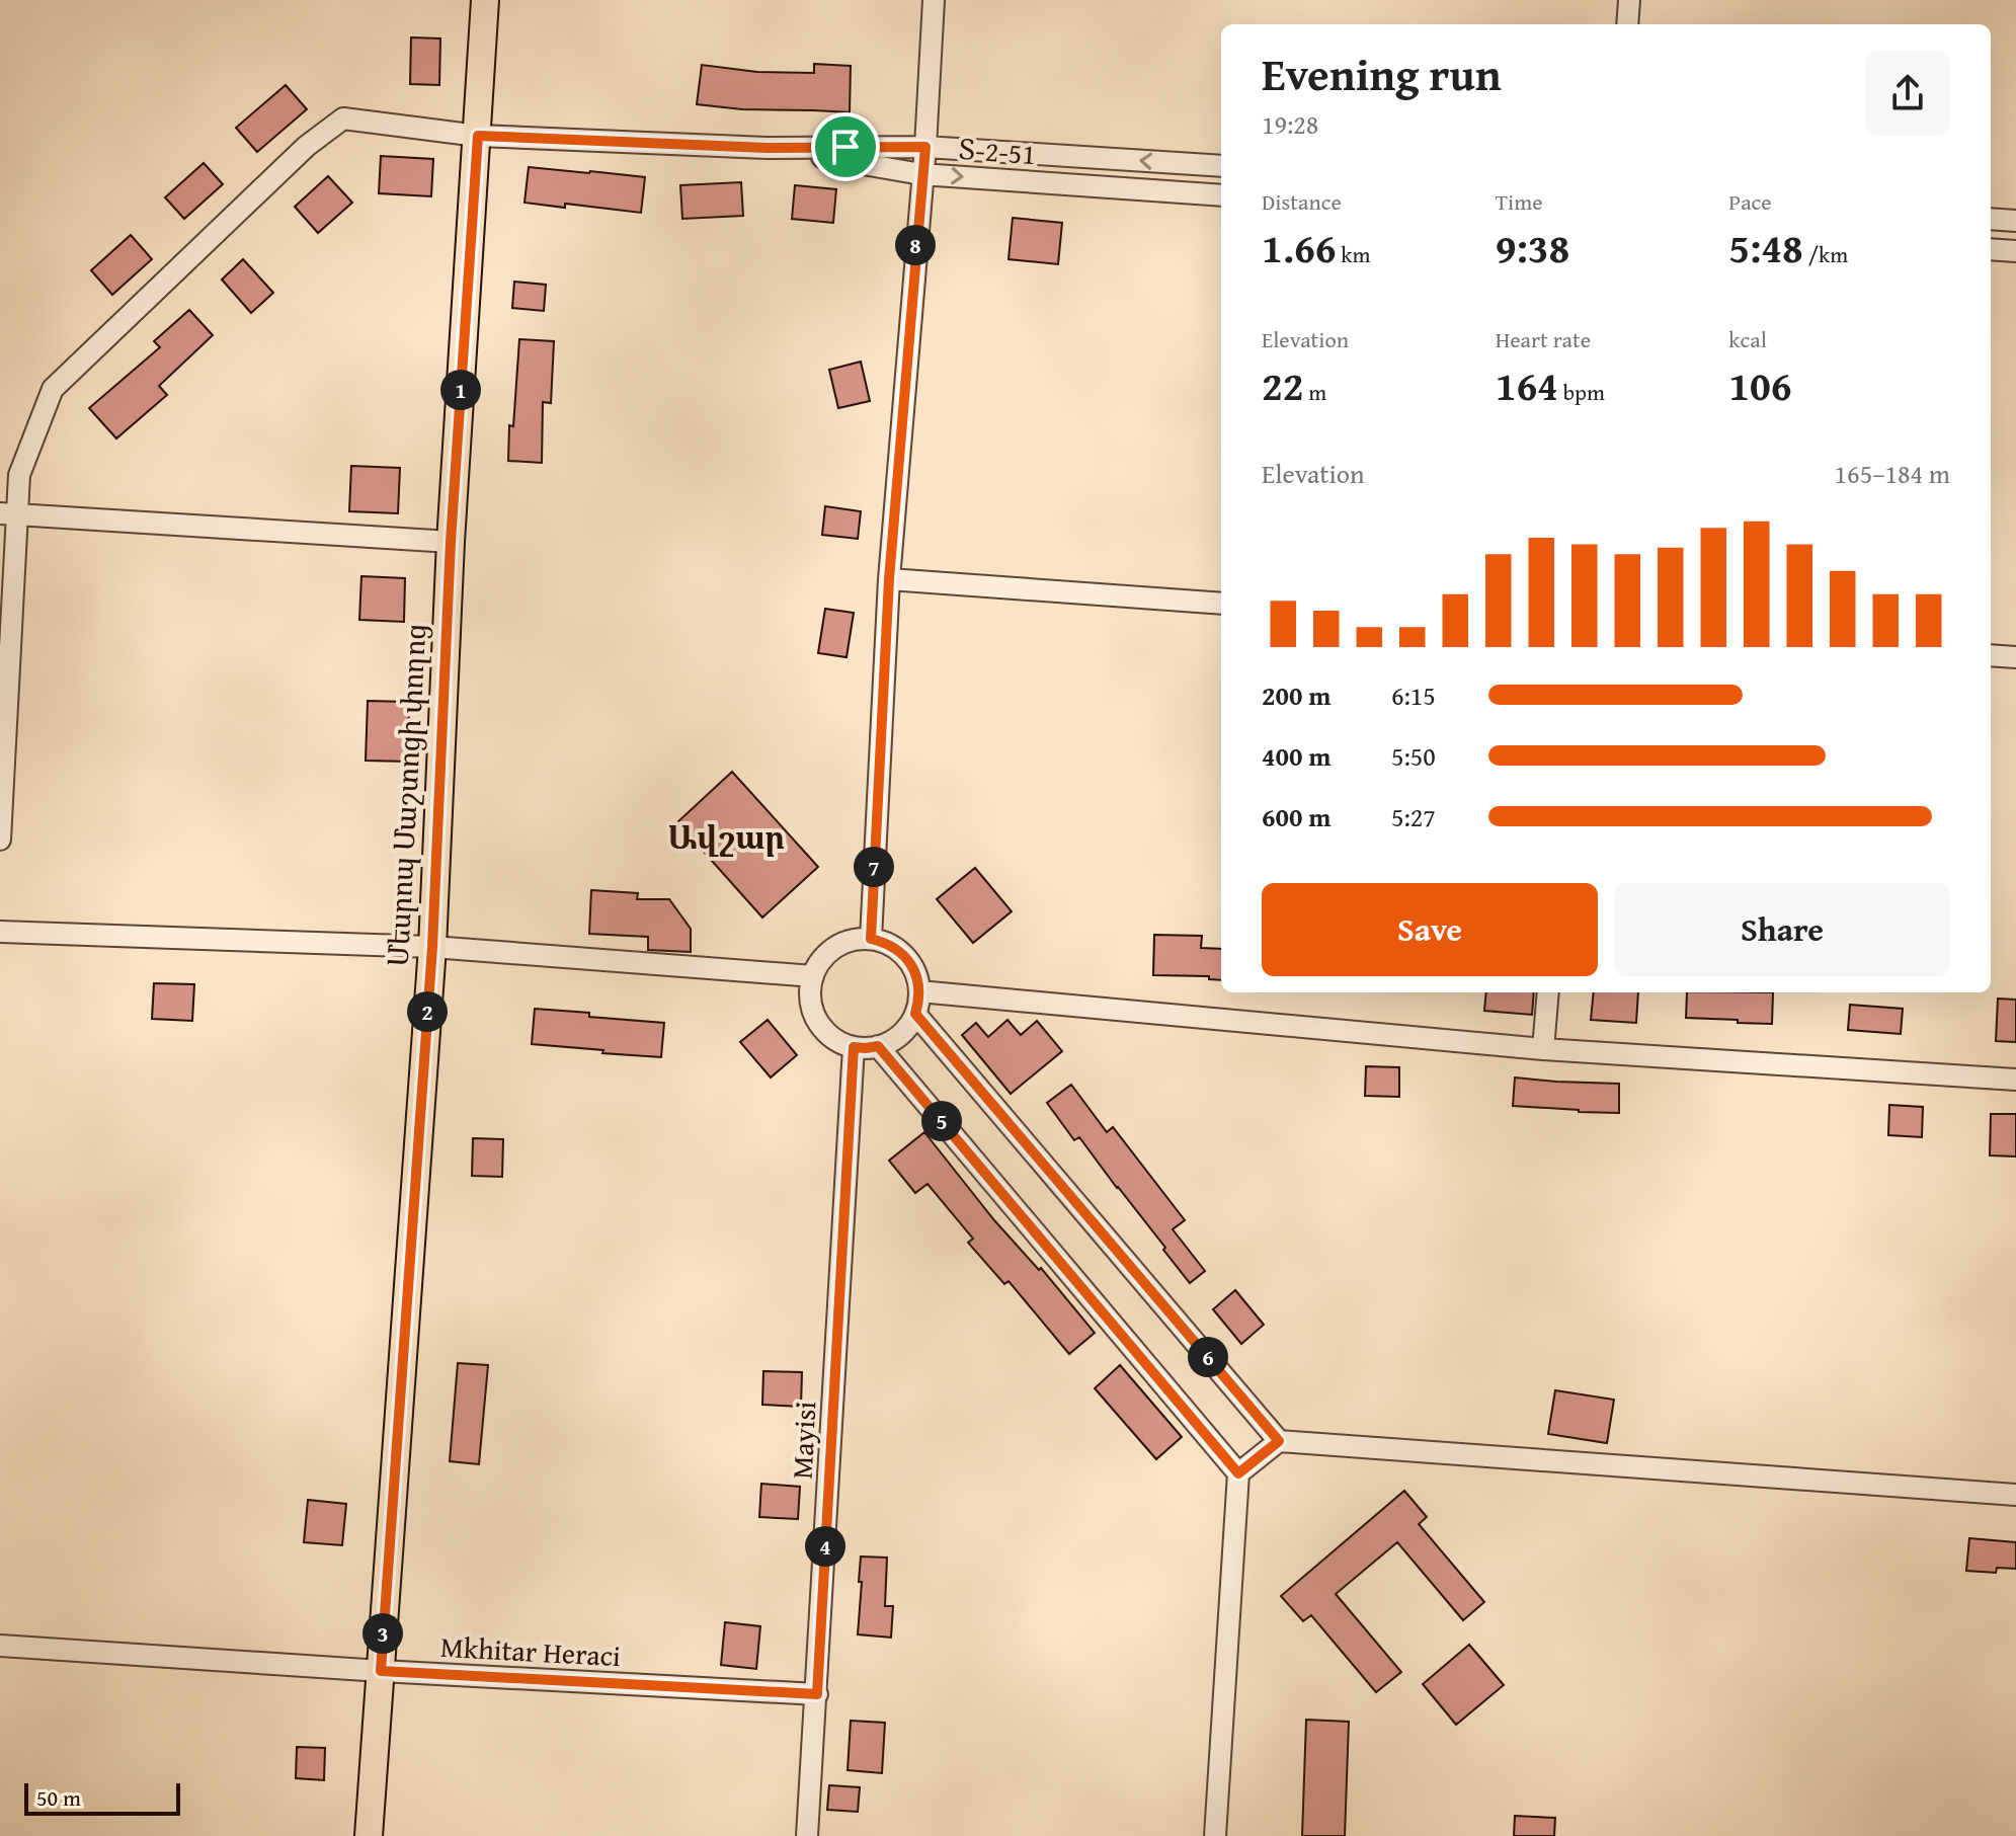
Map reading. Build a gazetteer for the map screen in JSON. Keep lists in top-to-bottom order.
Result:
{
  "streets": {
    "main road": ["Մեսրոպ Մաշտոցի փողոց"],
    "street": ["Տ-2-51", "Mayisi", "Mkhitar Heraci"]
  },
  "crossings": [
    ["Տ-2-51", "Մեսրոպ Մաշտոցի փողոց"],
    ["Մեսրոպ Մաշտոցի փողոց", "Mkhitar Heraci"],
    ["Mayisi", "Mkhitar Heraci"]
  ],
  "districts": ["Ավշար"],
  "scale_bar": "50 m",
  "page": {
    "heading": ["Evening run", "19:28"],
    "stats": [
      ["Distance", "1.66 km"],
      ["Time", "9:38"],
      ["Pace", "5:48 /km"],
      ["Elevation", "22 m"],
      ["Heart rate", "164 bpm"],
      ["kcal", "106"]
    ],
    "pins": [
      "8",
      "1",
      "7",
      "2",
      "5",
      "6",
      "4",
      "3"
    ],
    "chart": ["Elevation", "165–184 m"],
    "list": [
      {
        "name": "200 m",
        "note": "6:15"
      },
      {
        "name": "400 m",
        "note": "5:50"
      },
      {
        "name": "600 m",
        "note": "5:27"
      }
    ],
    "buttons": ["Save", "Share"],
    "scale": "50 m"
  }
}
